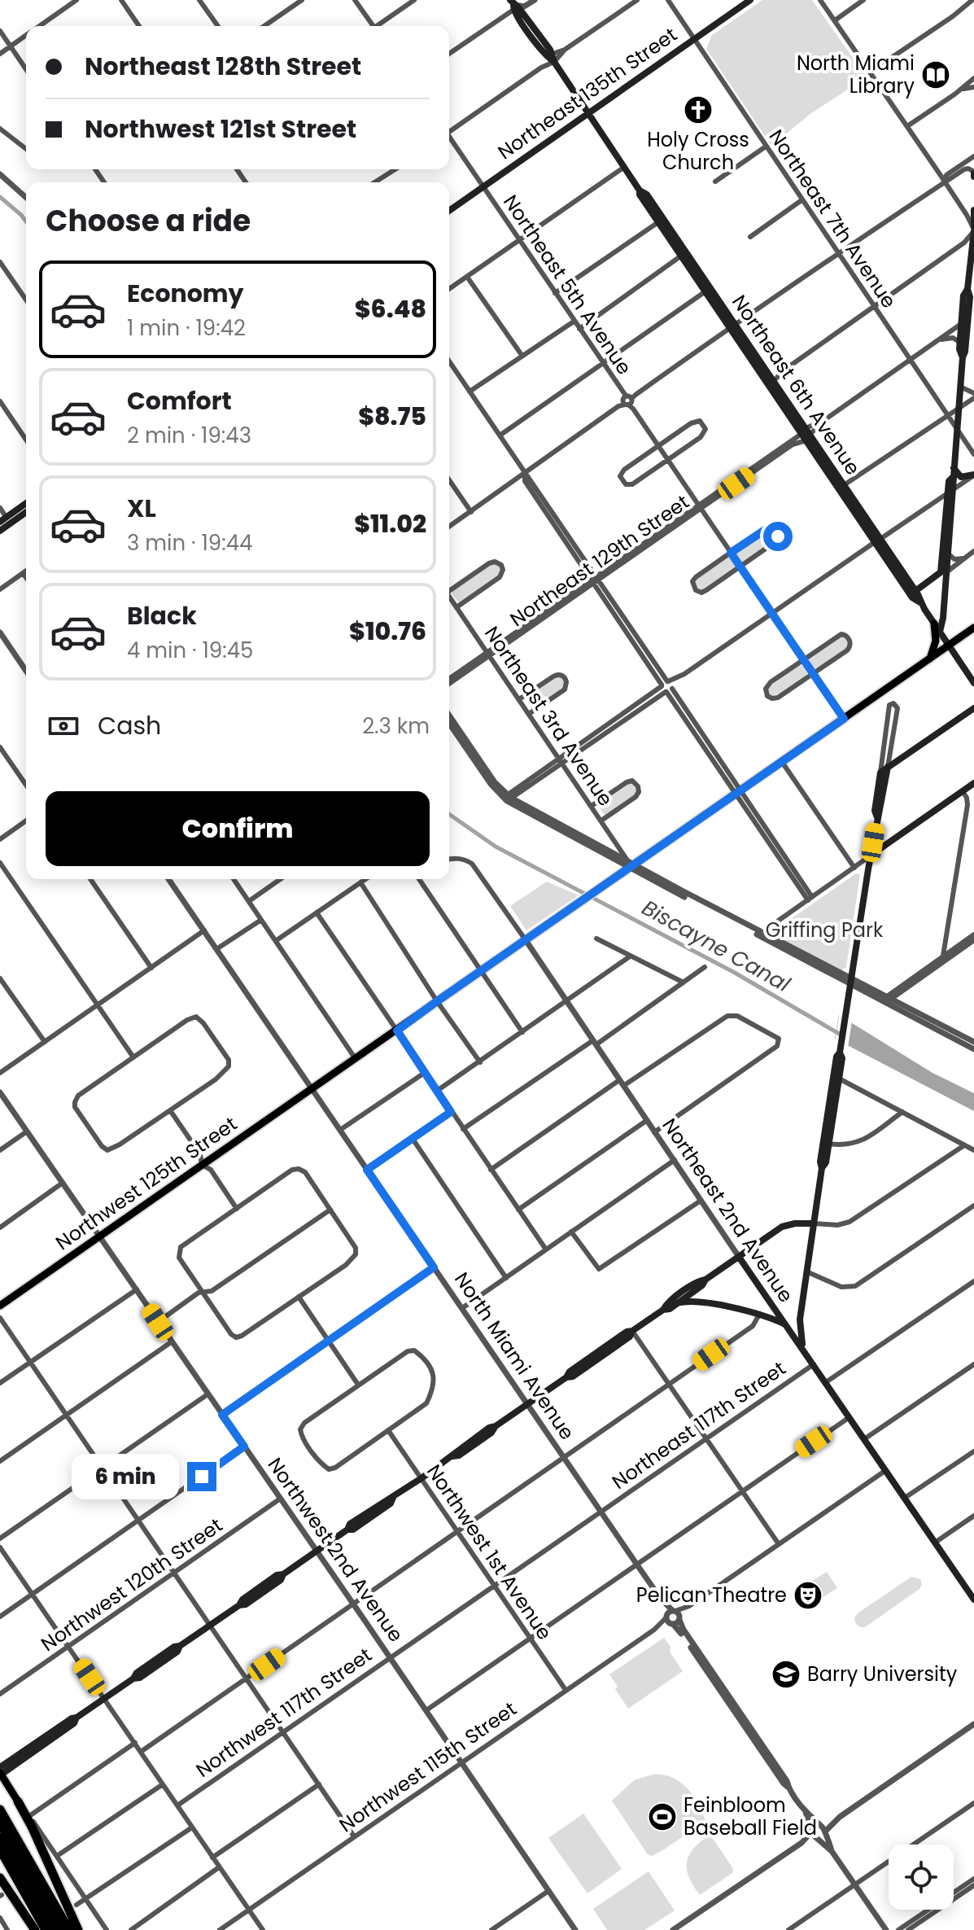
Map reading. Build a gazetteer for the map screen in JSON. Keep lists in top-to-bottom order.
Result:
{
  "streets": {
    "main road": [
      "Northeast 135th Street",
      "Northeast 6th Avenue",
      "Northwest 125th Street",
      "Northeast 2nd Avenue"
    ],
    "street": [
      "Northeast 7th Avenue",
      "Northeast 5th Avenue",
      "Northeast 129th Street",
      "Northeast 3rd Avenue",
      "North Miami Avenue",
      "Northeast 117th Street",
      "Northwest 2nd Avenue",
      "Northwest 1st Avenue",
      "Northwest 120th Street",
      "Northwest 117th Street",
      "Northwest 115th Street"
    ]
  },
  "crossings": [
    ["Northeast 135th Street", "Northeast 7th Avenue"],
    ["Northeast 135th Street", "Northeast 5th Avenue"],
    ["Northeast 135th Street", "Northeast 6th Avenue"],
    ["Northeast 7th Avenue", "Northeast 129th Street"],
    ["Northeast 5th Avenue", "Northeast 129th Street"],
    ["Northeast 5th Avenue", "Northwest 125th Street"],
    ["Northeast 6th Avenue", "Northeast 129th Street"],
    ["Northeast 6th Avenue", "Northwest 125th Street"],
    ["Northeast 129th Street", "Northeast 3rd Avenue"],
    ["Northeast 3rd Avenue", "Northwest 125th Street"],
    ["Northwest 125th Street", "Northeast 2nd Avenue"],
    ["Northwest 125th Street", "North Miami Avenue"],
    ["Northwest 125th Street", "Northwest 2nd Avenue"],
    ["Northeast 2nd Avenue", "Northeast 117th Street"],
    ["North Miami Avenue", "Northeast 117th Street"],
    ["North Miami Avenue", "Northwest 117th Street"],
    ["Northeast 117th Street", "Northwest 117th Street"],
    ["Northwest 2nd Avenue", "Northwest 120th Street"],
    ["Northwest 2nd Avenue", "Northwest 117th Street"],
    ["Northwest 2nd Avenue", "Northwest 115th Street"],
    ["Northwest 1st Avenue", "Northwest 117th Street"],
    ["Northwest 1st Avenue", "Northwest 115th Street"]
  ],
  "water": ["Biscayne Canal"],
  "parks": ["Griffing Park"],
  "places": {
    "library": ["North Miami Library"],
    "church": ["Holy Cross Church"],
    "theatre": ["Pelican Theatre"],
    "school or university": ["Barry University"],
    "sports": ["Feinbloom Baseball Field"]
  },
  "page": {
    "banner": ["Northeast 128th Street", "Northwest 121st Street"],
    "heading": "Choose a ride",
    "list": [
      {
        "name": "Economy",
        "note": "1 min · 19:42",
        "value": "$6.48"
      },
      {
        "name": "Comfort",
        "note": "2 min · 19:43",
        "value": "$8.75"
      },
      {
        "name": "XL",
        "note": "3 min · 19:44",
        "value": "$11.02"
      },
      {
        "name": "Black",
        "note": "4 min · 19:45",
        "value": "$10.76"
      }
    ],
    "pay": ["Cash", "2.3 km"],
    "buttons": "Confirm",
    "bubble": "6 min"
  }
}
